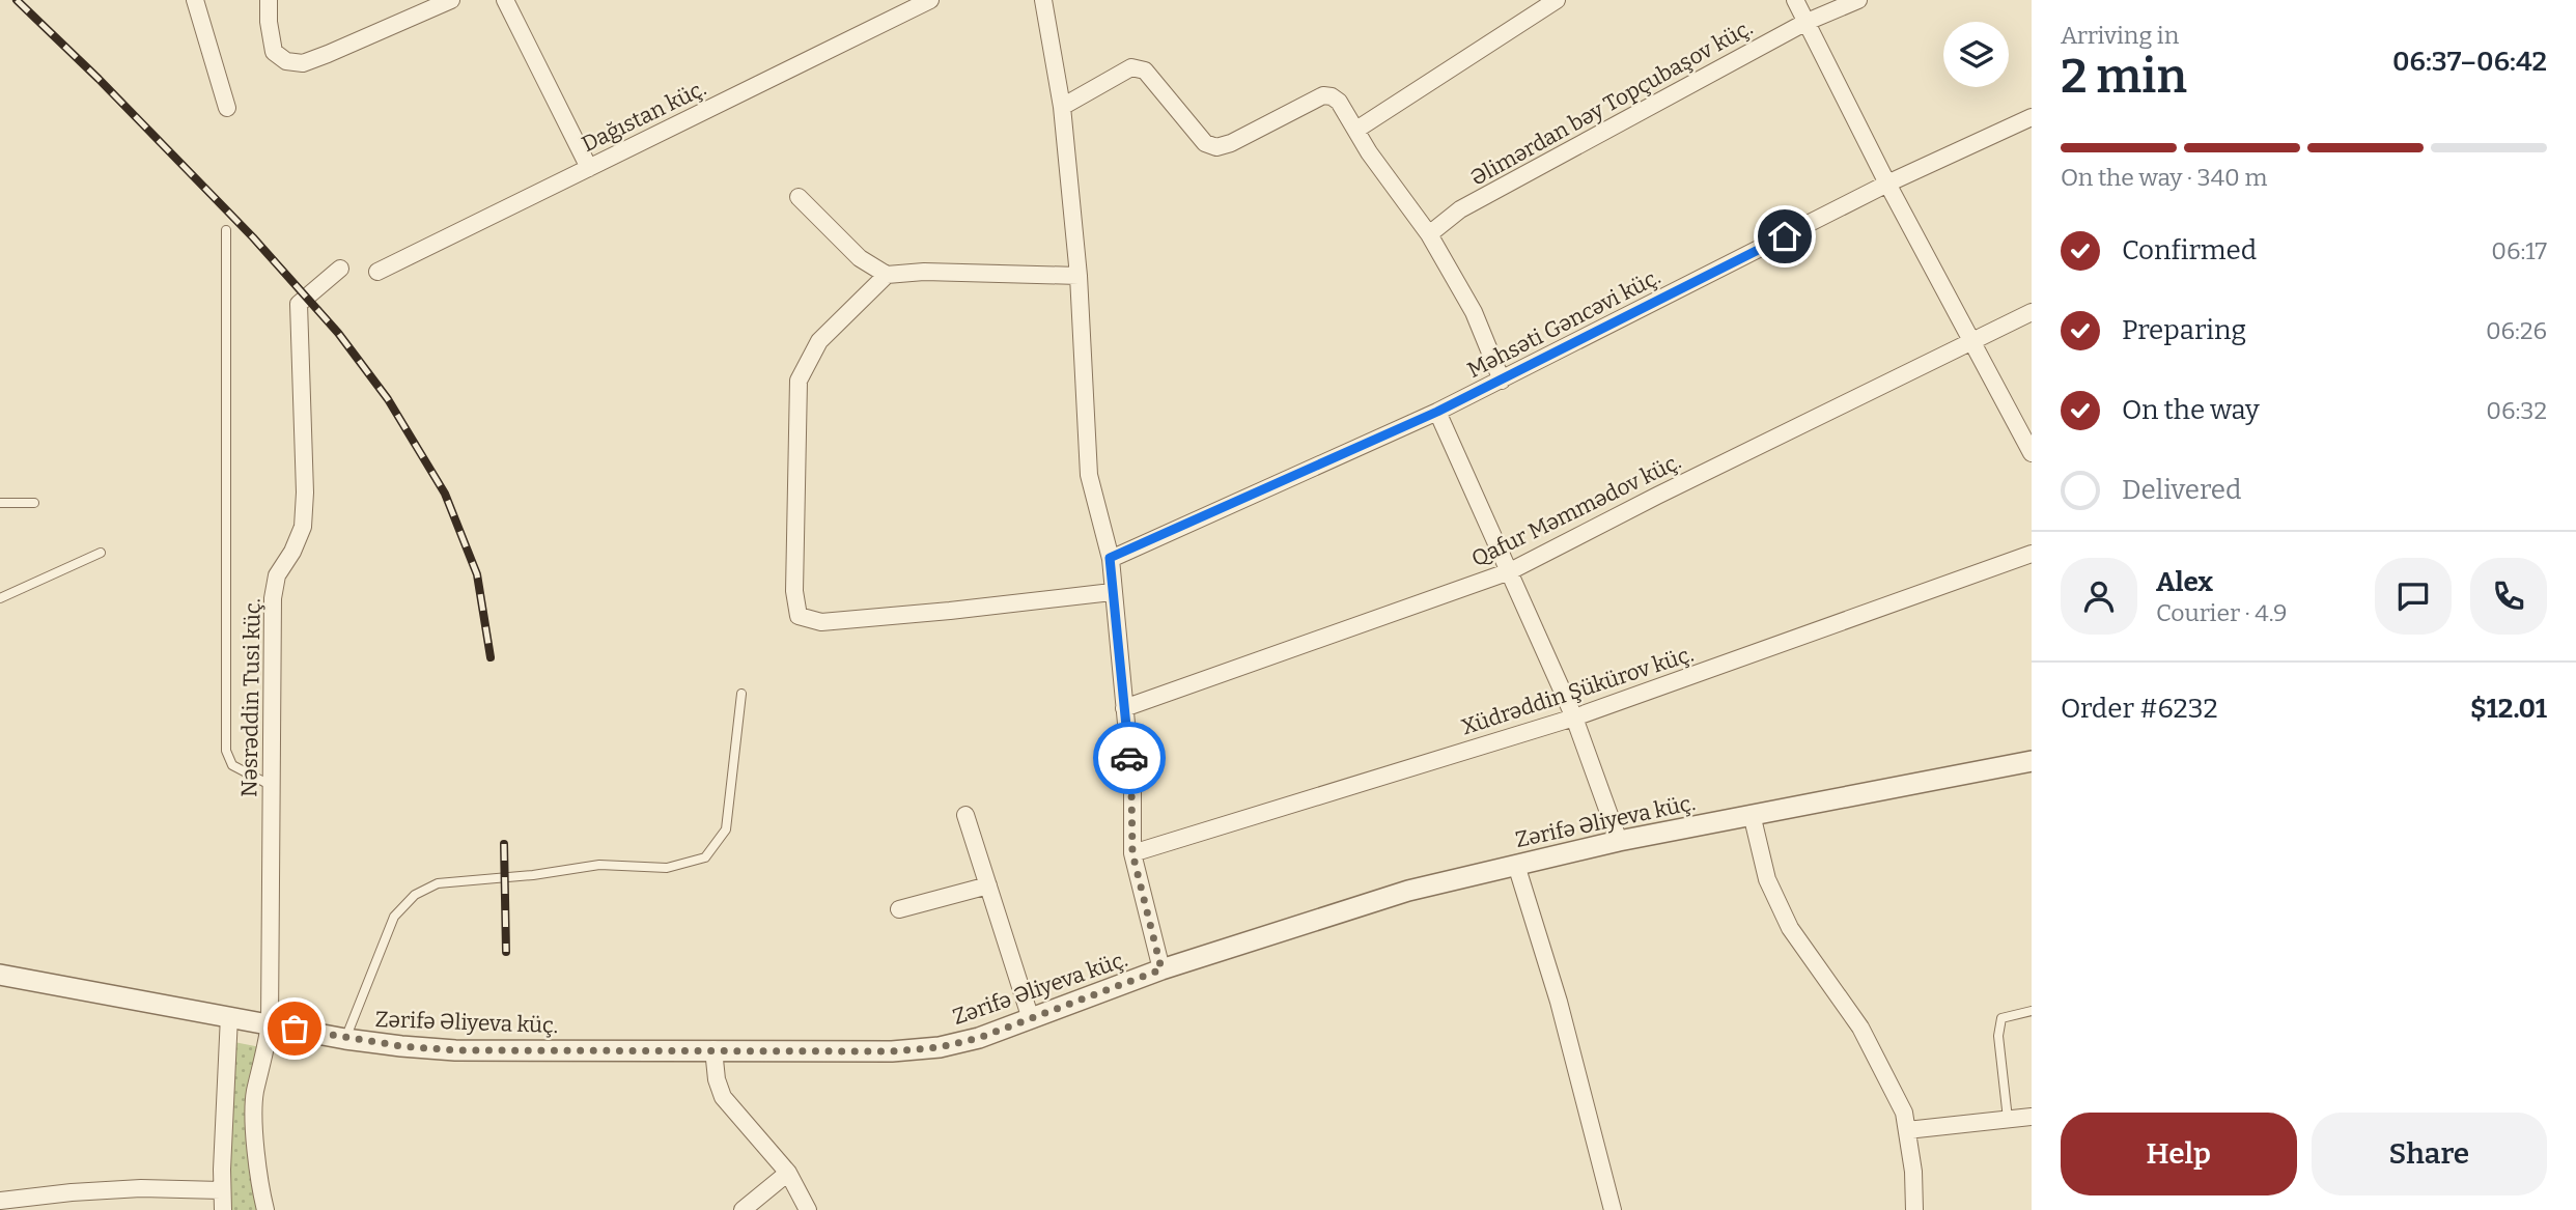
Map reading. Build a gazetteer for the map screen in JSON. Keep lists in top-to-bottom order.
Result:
{
  "streets": {
    "street": [
      "Əlimərdan bəy Topçubaşov küç.",
      "Dağıstan küç.",
      "Məhsəti Gəncəvi küç.",
      "Qafur Məmmədov küç.",
      "Xüdrəddin Şükürov küç.",
      "Nəsrəddin Tusi küç.",
      "Zərifə Əliyeva küç."
    ]
  },
  "crossings": [
    ["Nəsrəddin Tusi küç.", "Zərifə Əliyeva küç."]
  ],
  "page": {
    "heading": ["2 min", "Arriving in", "06:37–06:42"],
    "panel": [
      "Alex",
      "Courier · 4.9",
      "Order #6232",
      "$12.01"
    ],
    "bar": "On the way · 340 m",
    "list": [
      ["Confirmed", "06:17"],
      ["Preparing", "06:26"],
      ["On the way", "06:32"],
      "Delivered"
    ],
    "buttons": ["Help", "Share"]
  }
}
